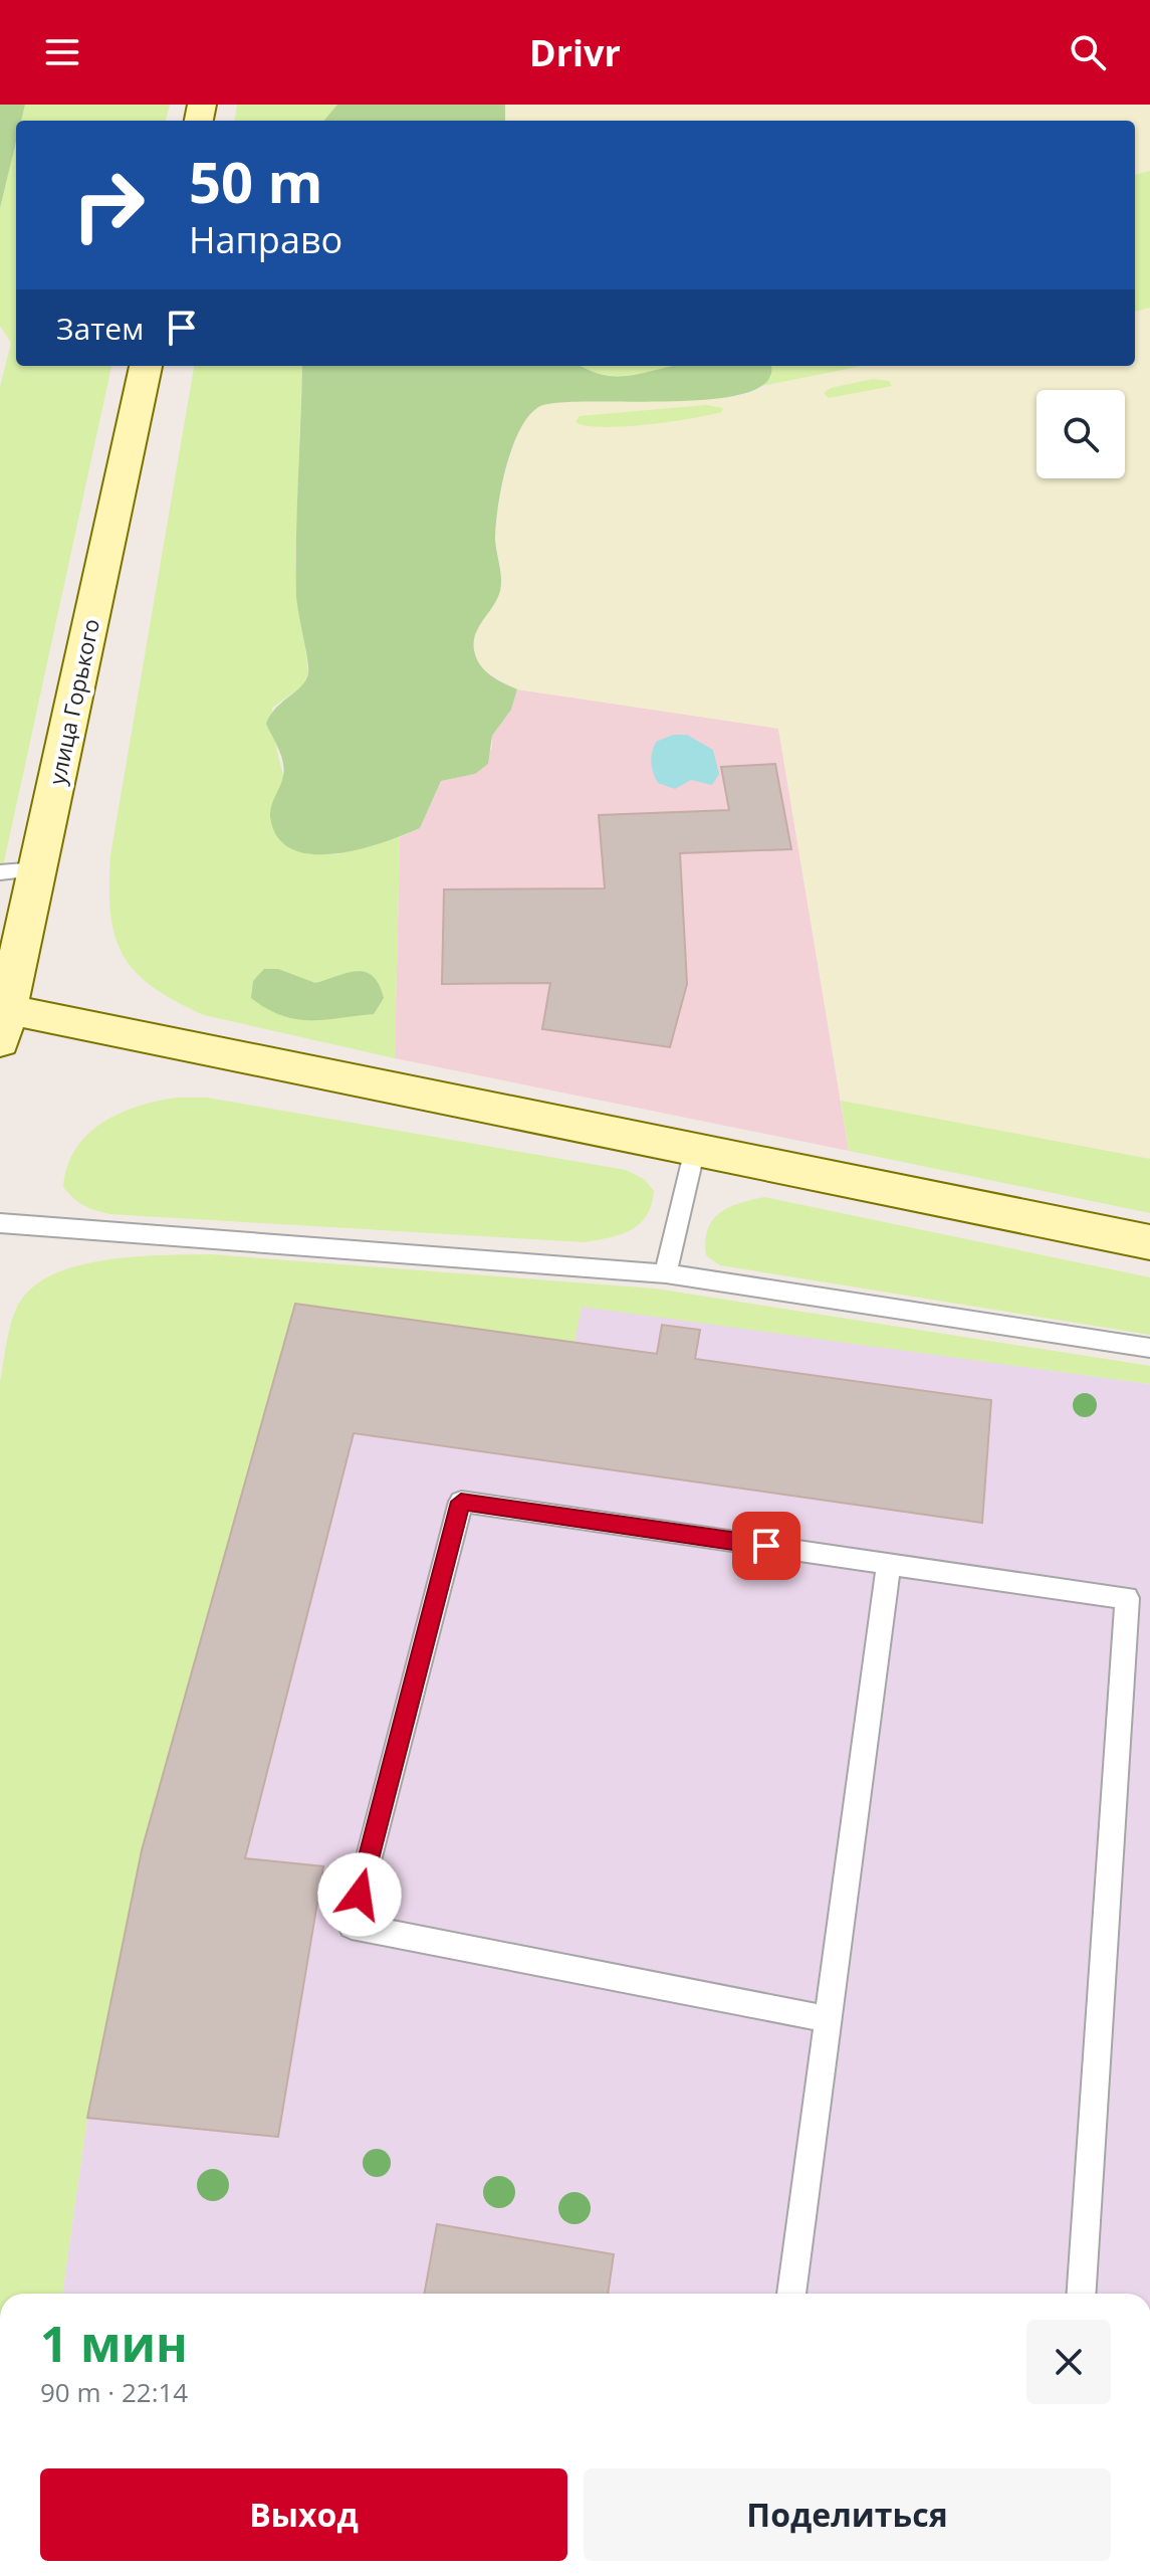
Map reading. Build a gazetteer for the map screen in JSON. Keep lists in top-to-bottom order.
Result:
{
  "streets": {
    "main road": ["улица Горького"]
  },
  "page": {
    "header": "Drivr",
    "turn": ["50 m", "Направо"],
    "then": "Затем",
    "heading": ["1 мин", "90 m · 22:14"],
    "buttons": ["Выход", "Поделиться"]
  }
}
